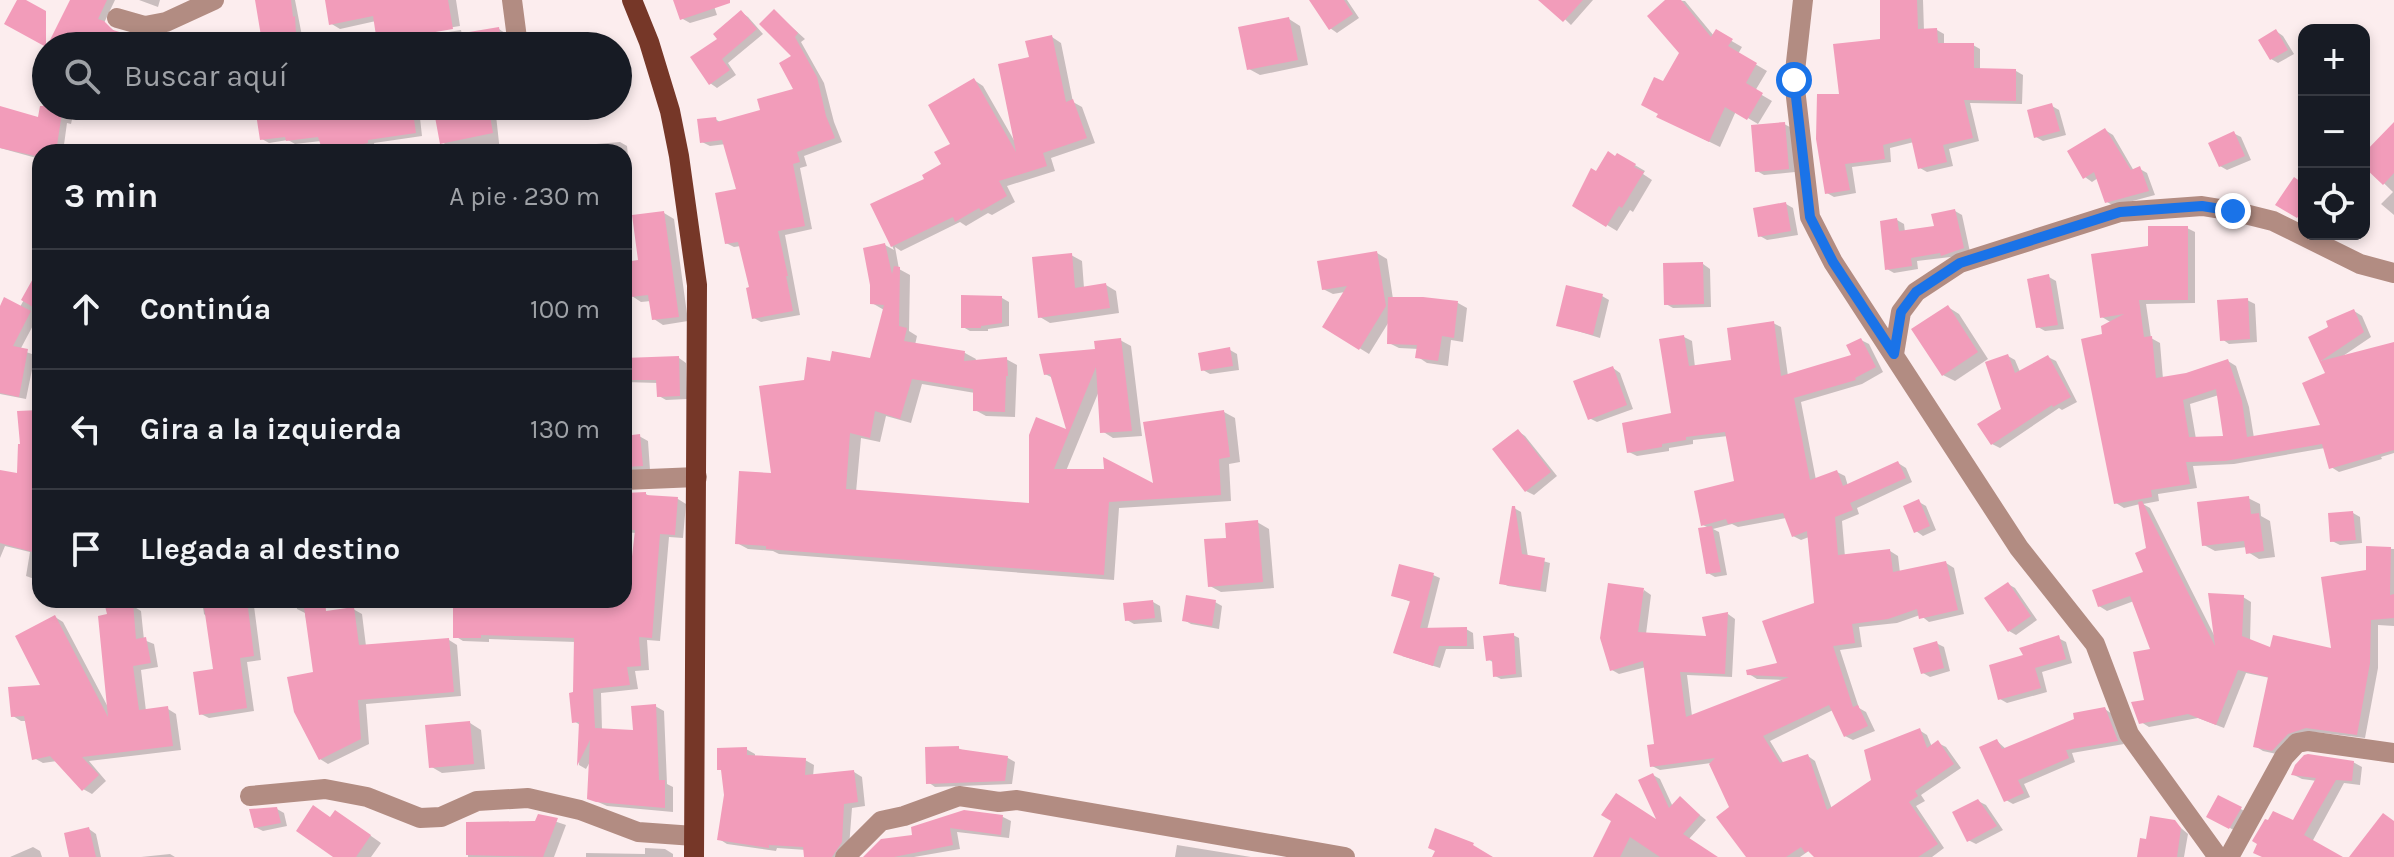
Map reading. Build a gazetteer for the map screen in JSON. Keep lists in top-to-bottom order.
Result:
{
  "page": {
    "map_buttons": ["+", "−"],
    "search": "Buscar aquí",
    "heading": ["3 min", "A pie · 230 m"],
    "list": [
      ["Continúa", "100 m"],
      ["Gira a la izquierda", "130 m"],
      "Llegada al destino"
    ]
  }
}
